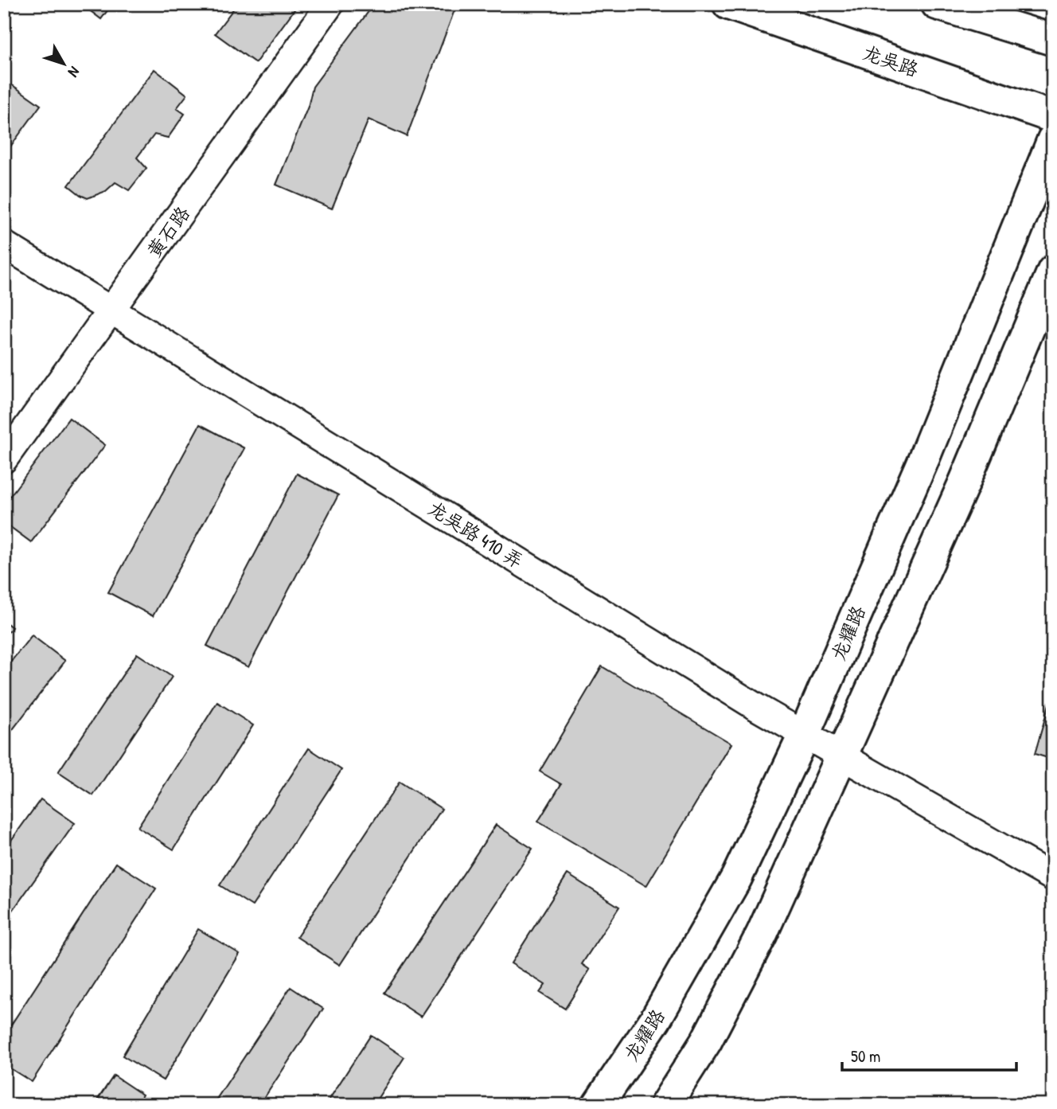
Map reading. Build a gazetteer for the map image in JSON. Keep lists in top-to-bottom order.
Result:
{
  "streets": {
    "main road": ["龙吴路", "龙耀路"],
    "street": ["黄石路", "龙吴路 410 弄"]
  },
  "crossings": [
    ["黄石路", "龙吴路 410 弄"],
    ["龙吴路 410 弄", "龙耀路"]
  ],
  "scale_bar": "50 m",
  "north": "bottom right"
}
